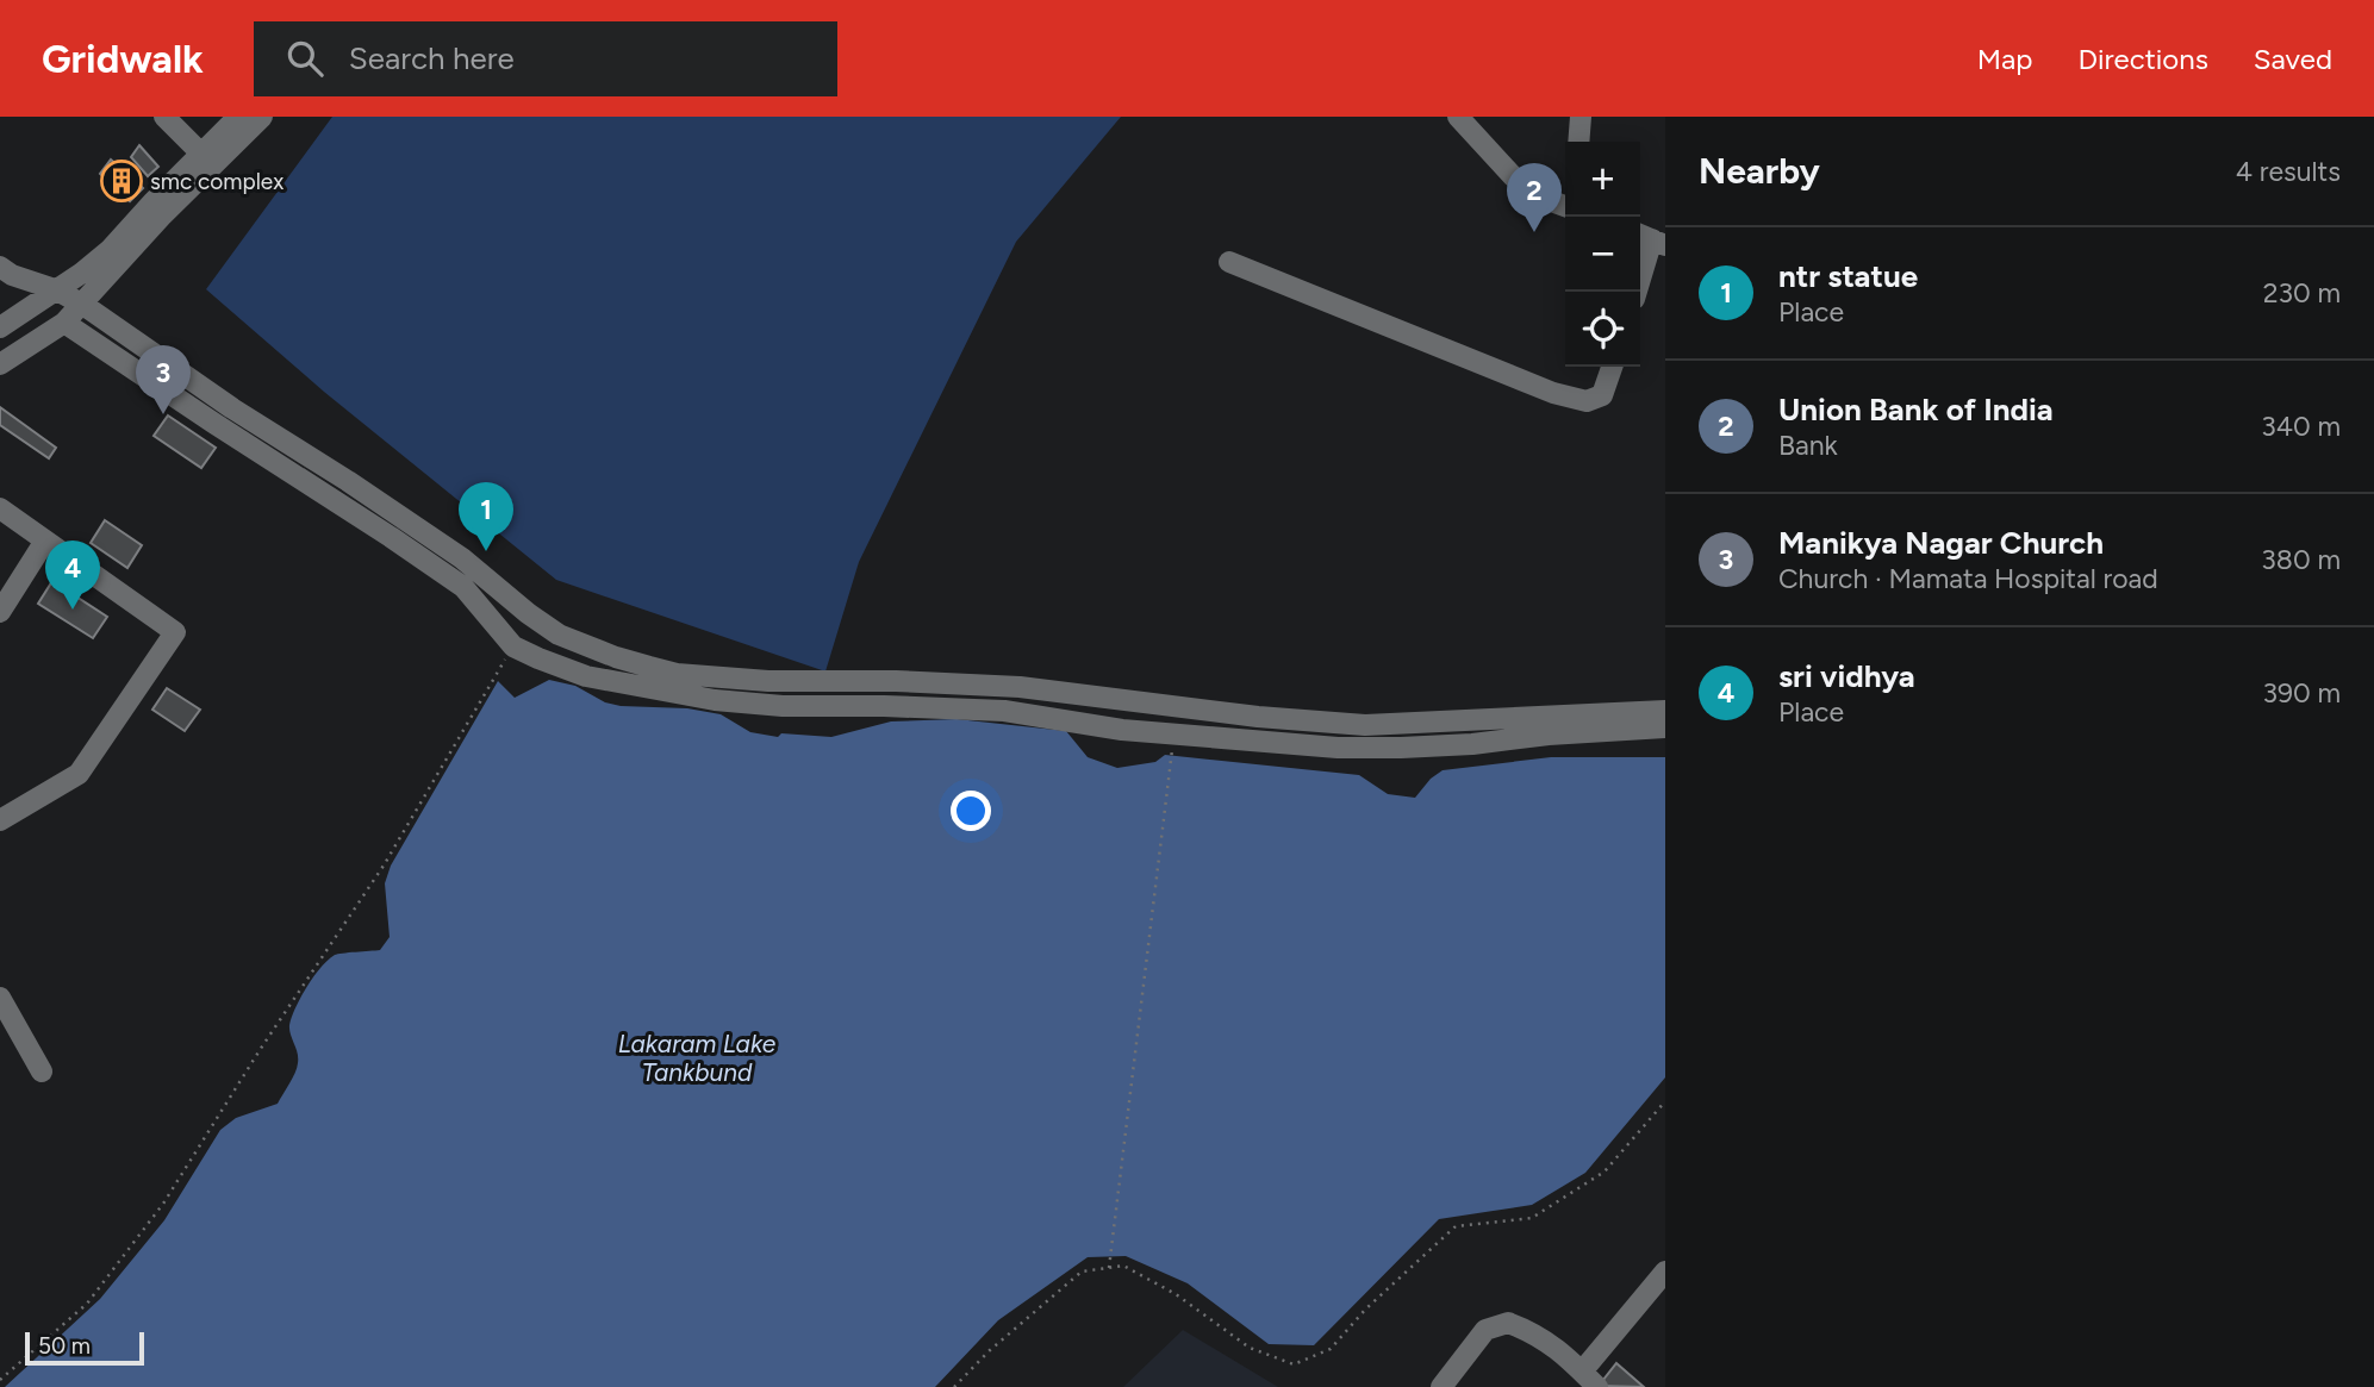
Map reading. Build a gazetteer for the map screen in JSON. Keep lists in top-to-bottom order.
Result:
{
  "water": ["Lakaram Lake Tankbund"],
  "places": {
    "building": ["smc complex"]
  },
  "scale_bar": "50 m",
  "page": {
    "header": "Gridwalk",
    "search": "Search here",
    "nav": ["Map", "Directions", "Saved"],
    "heading": ["Nearby", "4 results"],
    "map_buttons": ["+", "−"],
    "pins": [
      "2",
      "3",
      "1",
      "4"
    ],
    "list": [
      {
        "mark": "1",
        "name": "ntr statue",
        "note": "Place",
        "value": "230 m"
      },
      {
        "mark": "2",
        "name": "Union Bank of India",
        "note": "Bank",
        "value": "340 m"
      },
      {
        "mark": "3",
        "name": "Manikya Nagar Church",
        "note": "Church · Mamata Hospital road",
        "value": "380 m"
      },
      {
        "mark": "4",
        "name": "sri vidhya",
        "note": "Place",
        "value": "390 m"
      }
    ],
    "scale": "50 m"
  }
}
